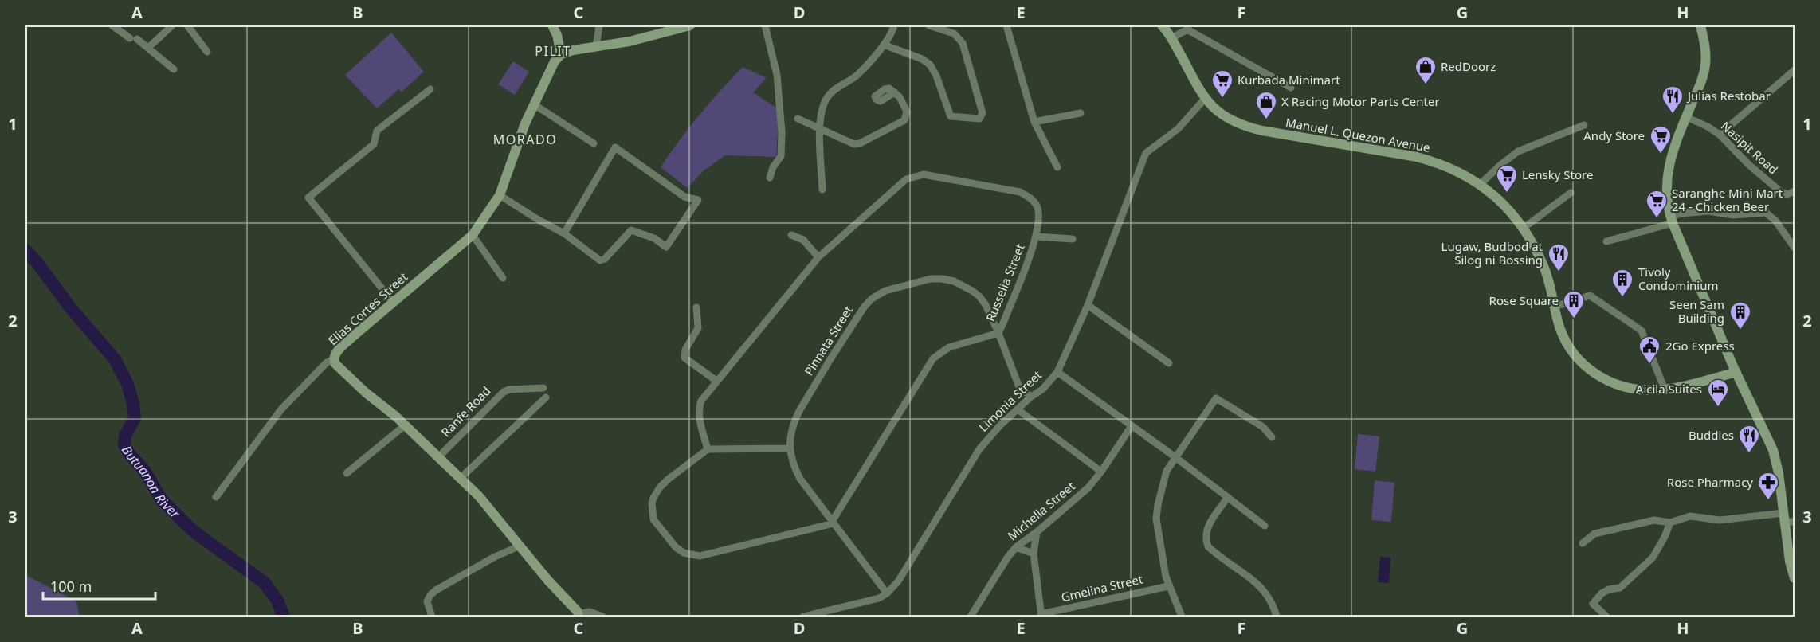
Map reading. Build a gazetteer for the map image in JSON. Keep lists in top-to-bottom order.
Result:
{
  "streets": {
    "main road": ["Manuel L. Quezon Avenue", "Elias Cortes Street"],
    "street": [
      "Nasipit Road",
      "Russelia Street",
      "Pinnata Street",
      "Limonia Street",
      "Ranfe Road",
      "Michelia Street",
      "Gmelina Street"
    ]
  },
  "crossings": [
    ["Manuel L. Quezon Avenue", "Limonia Street"],
    ["Russelia Street", "Pinnata Street"],
    ["Elias Cortes Street", "Ranfe Road"],
    ["Pinnata Street", "Limonia Street"]
  ],
  "districts": ["PILIT", "MORADO"],
  "water": ["Butuanon River"],
  "places": {
    "shop": ["RedDoorz", "X Racing Motor Parts Center"],
    "supermarket": [
      "Kurbada Minimart",
      "Andy Store",
      "Lensky Store",
      "Saranghe Mini Mart 24 - Chicken Beer"
    ],
    "restaurant": ["Julias Restobar", "Lugaw, Budbod at Silog ni Bossing", "Buddies"],
    "building": ["Tivoly Condominium", "Rose Square", "Seen Sam Building"],
    "public building": ["2Go Express"],
    "hotel": ["Aicila Suites"],
    "pharmacy": ["Rose Pharmacy"]
  },
  "scale_bar": "100 m",
  "grid": {
    "columns": [
      "A",
      "B",
      "C",
      "D",
      "E",
      "F",
      "G",
      "H"
    ],
    "rows": ["1", "2", "3"]
  }
}
